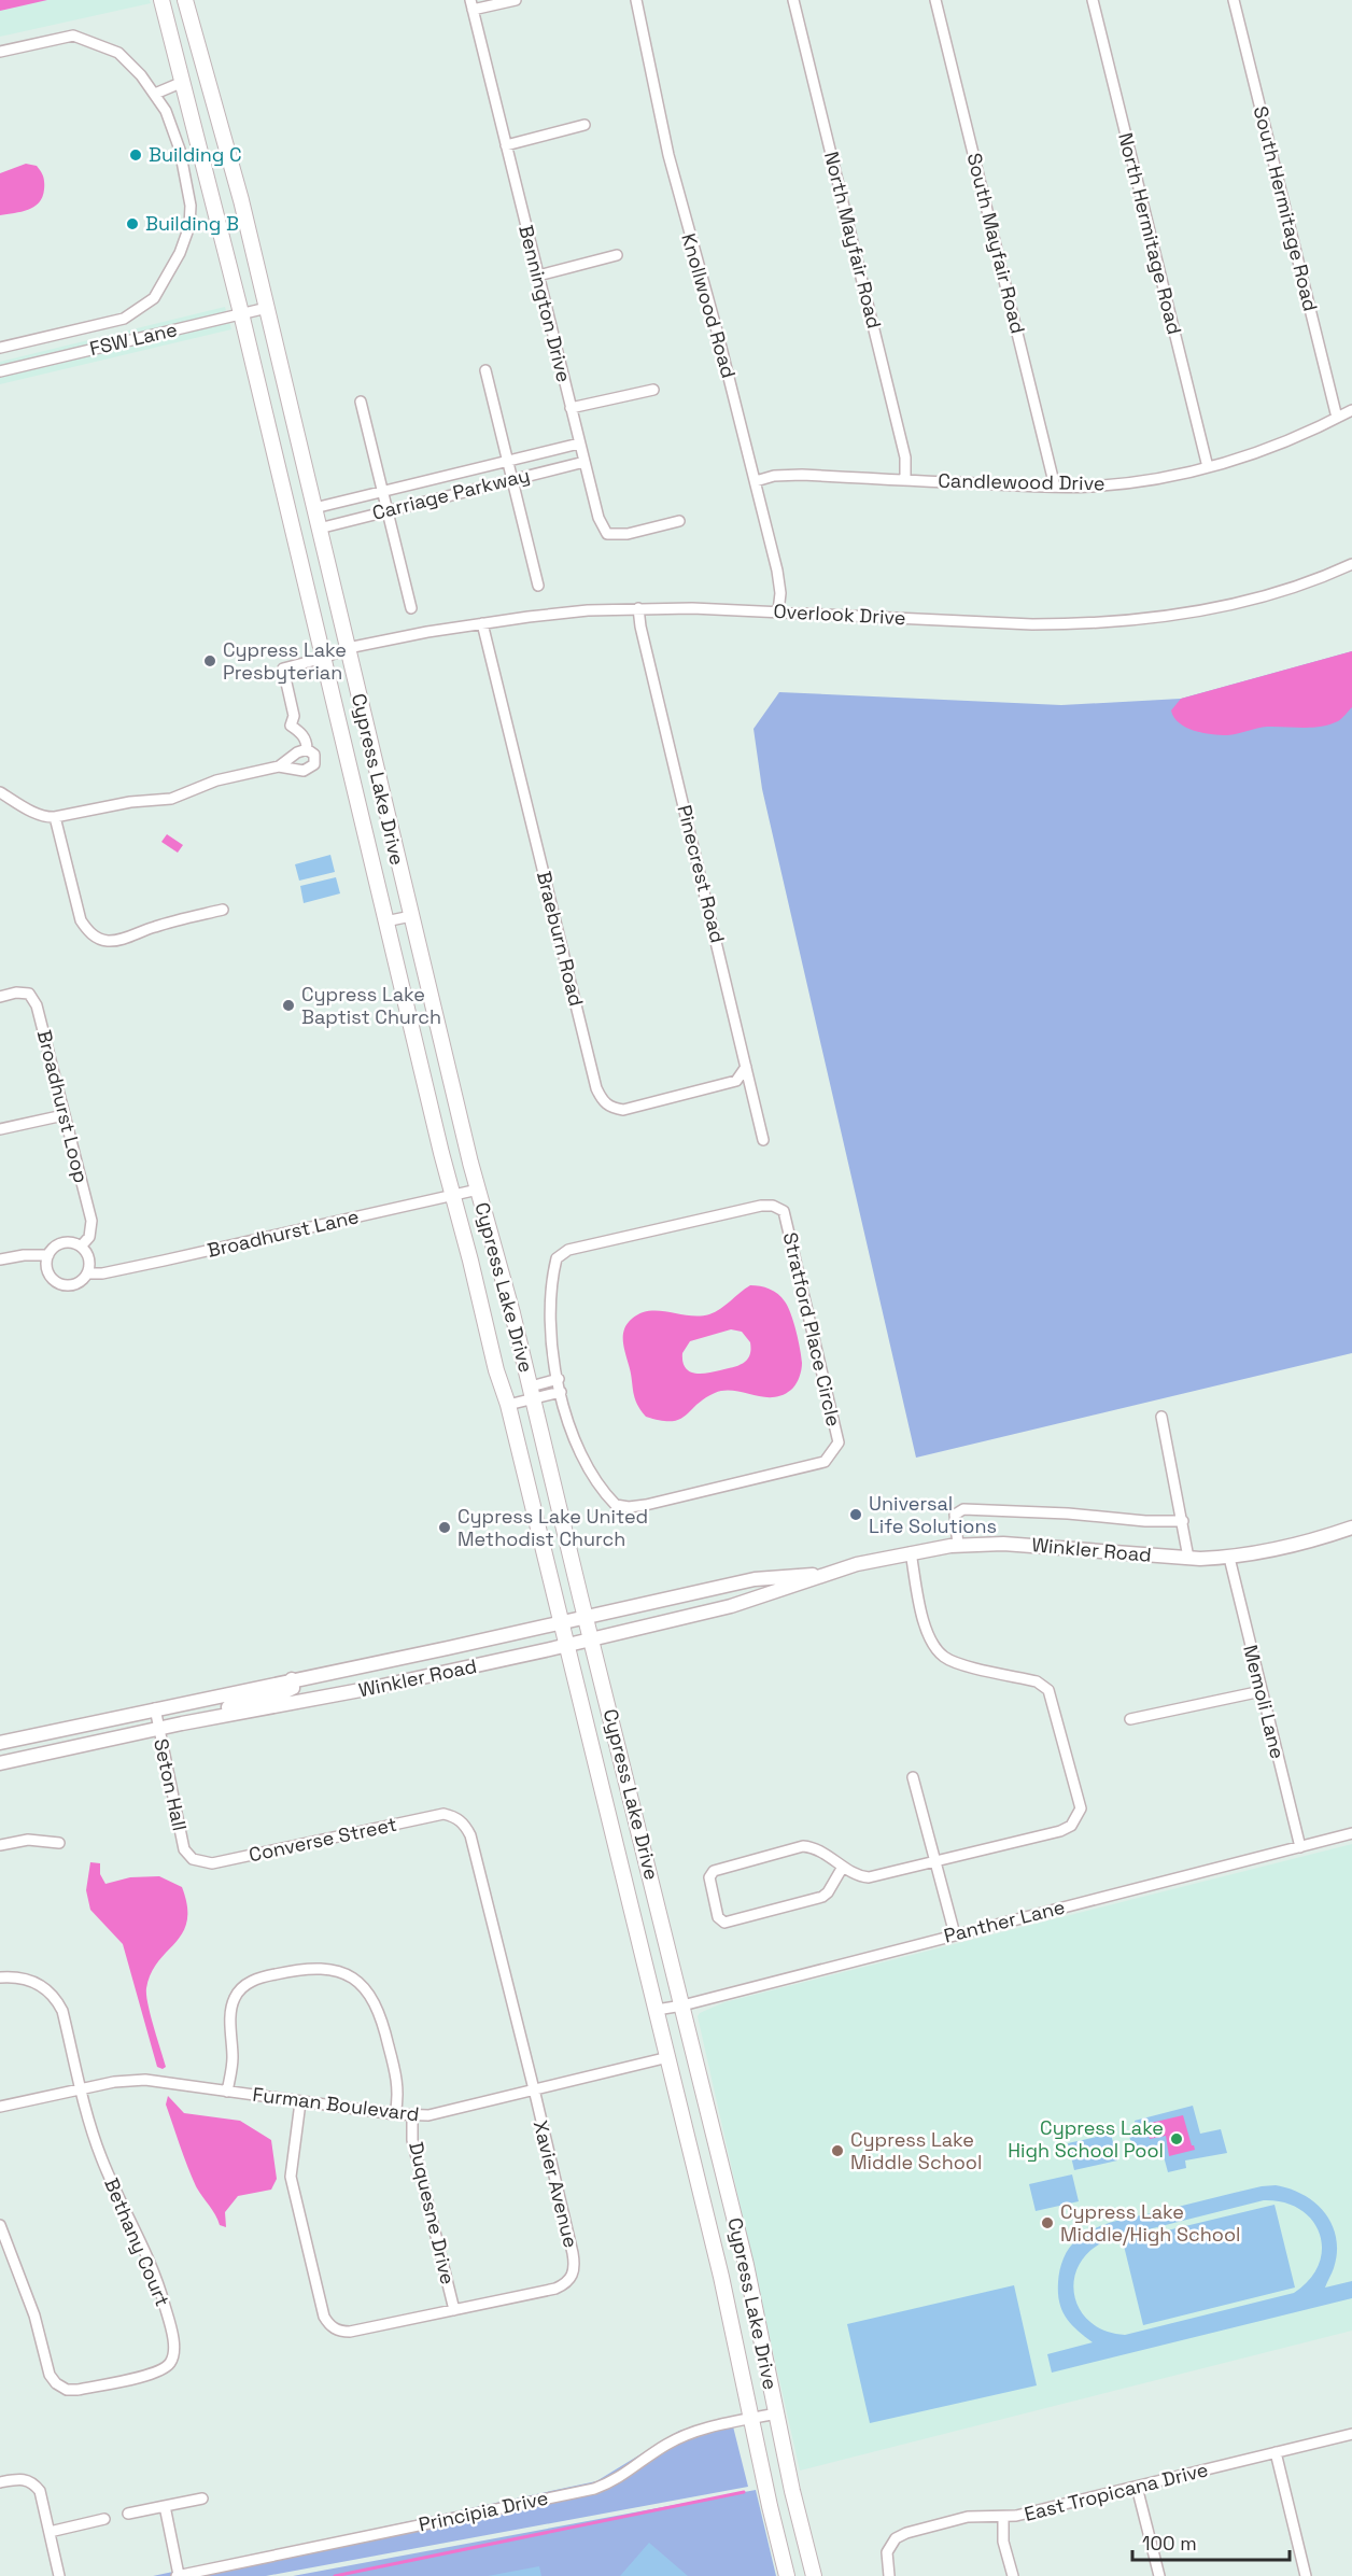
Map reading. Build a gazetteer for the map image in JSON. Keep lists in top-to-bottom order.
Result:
{
  "streets": {
    "main road": ["Cypress Lake Drive"],
    "street": [
      "South Hermitage Road",
      "North Hermitage Road",
      "North Mayfair Road",
      "South Mayfair Road",
      "Bennington Drive",
      "Knollwood Road",
      "FSW Lane",
      "Candlewood Drive",
      "Carriage Parkway",
      "Overlook Drive",
      "Pinecrest Road",
      "Braeburn Road",
      "Broadhurst Loop",
      "Broadhurst Lane",
      "Stratford Place Circle",
      "Winkler Road",
      "Memoli Lane",
      "Seton Hall",
      "Converse Street",
      "Panther Lane",
      "Furman Boulevard",
      "Xavier Avenue",
      "Duquesne Drive",
      "Bethany Court",
      "East Tropicana Drive",
      "Principia Drive"
    ]
  },
  "crossings": [
    ["South Hermitage Road", "Candlewood Drive"],
    ["North Hermitage Road", "Candlewood Drive"],
    ["North Mayfair Road", "Candlewood Drive"],
    ["South Mayfair Road", "Candlewood Drive"],
    ["Bennington Drive", "Carriage Parkway"],
    ["Knollwood Road", "Candlewood Drive"],
    ["Knollwood Road", "Overlook Drive"],
    ["FSW Lane", "Cypress Lake Drive"],
    ["Carriage Parkway", "Cypress Lake Drive"],
    ["Overlook Drive", "Cypress Lake Drive"],
    ["Overlook Drive", "Pinecrest Road"],
    ["Overlook Drive", "Braeburn Road"],
    ["Cypress Lake Drive", "Broadhurst Lane"],
    ["Cypress Lake Drive", "Winkler Road"],
    ["Cypress Lake Drive", "Panther Lane"],
    ["Cypress Lake Drive", "Furman Boulevard"],
    ["Cypress Lake Drive", "Principia Drive"],
    ["Pinecrest Road", "Braeburn Road"],
    ["Broadhurst Loop", "Broadhurst Lane"],
    ["Winkler Road", "Memoli Lane"],
    ["Winkler Road", "Seton Hall"],
    ["Memoli Lane", "Panther Lane"],
    ["Seton Hall", "Converse Street"],
    ["Converse Street", "Xavier Avenue"],
    ["Furman Boulevard", "Xavier Avenue"],
    ["Furman Boulevard", "Duquesne Drive"],
    ["Furman Boulevard", "Bethany Court"],
    ["Xavier Avenue", "Duquesne Drive"]
  ],
  "places": [
    "Building C",
    "Building B",
    "Cypress Lake Presbyterian",
    "Cypress Lake Baptist Church",
    "Universal Life Solutions",
    "Cypress Lake United Methodist Church",
    "Cypress Lake High School Pool",
    "Cypress Lake Middle School",
    "Cypress Lake Middle/High School"
  ],
  "scale_bar": "100 m"
}
